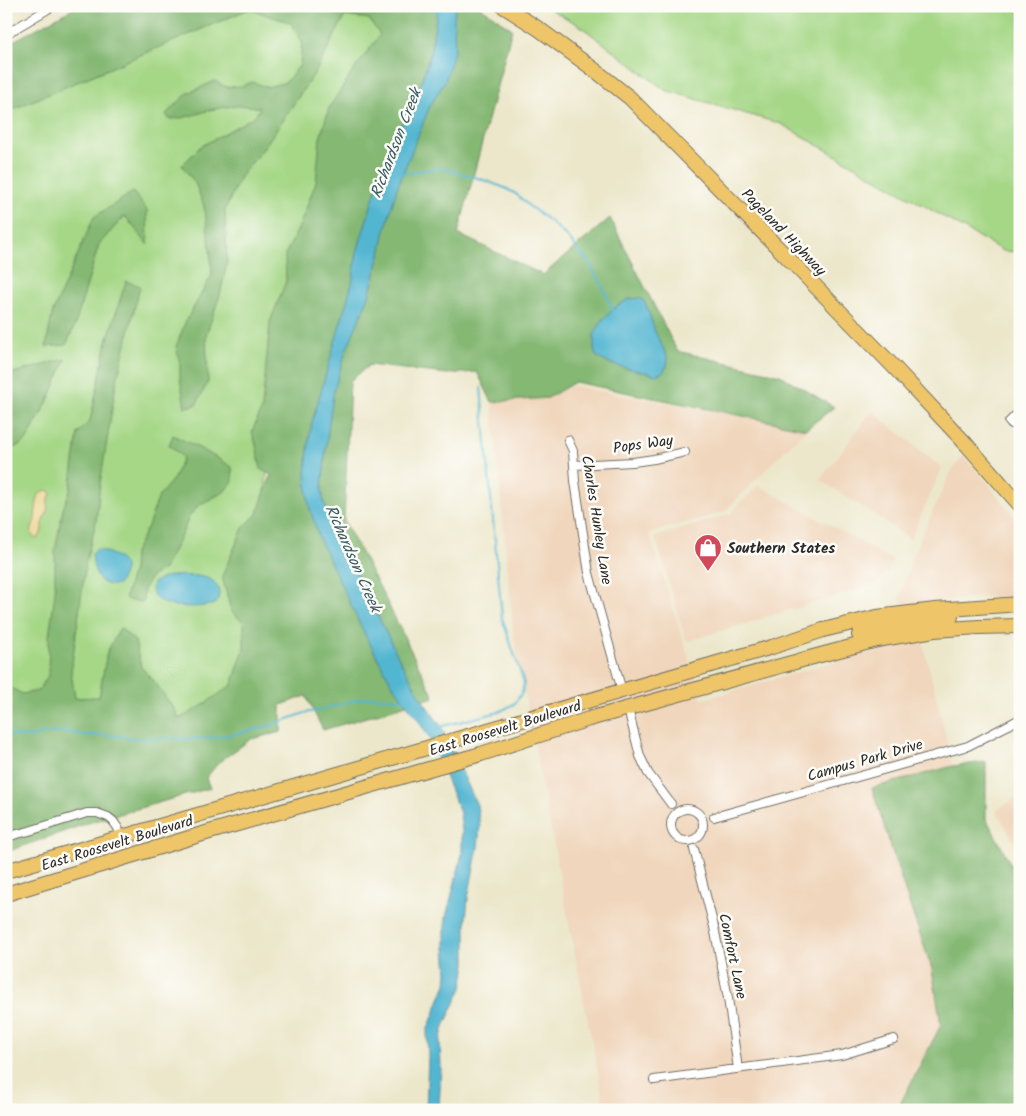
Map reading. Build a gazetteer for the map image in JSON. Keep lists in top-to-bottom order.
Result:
{
  "streets": {
    "highway": ["Pageland Highway", "East Roosevelt Boulevard"],
    "street": [
      "Pops Way",
      "Charles Hunley Lane",
      "Campus Park Drive",
      "Comfort Lane"
    ]
  },
  "crossings": [
    ["Pops Way", "Charles Hunley Lane"],
    ["Charles Hunley Lane", "East Roosevelt Boulevard"],
    ["Campus Park Drive", "Comfort Lane"]
  ],
  "water": ["Richardson Creek"],
  "places": {
    "shop": ["Southern States"]
  }
}
